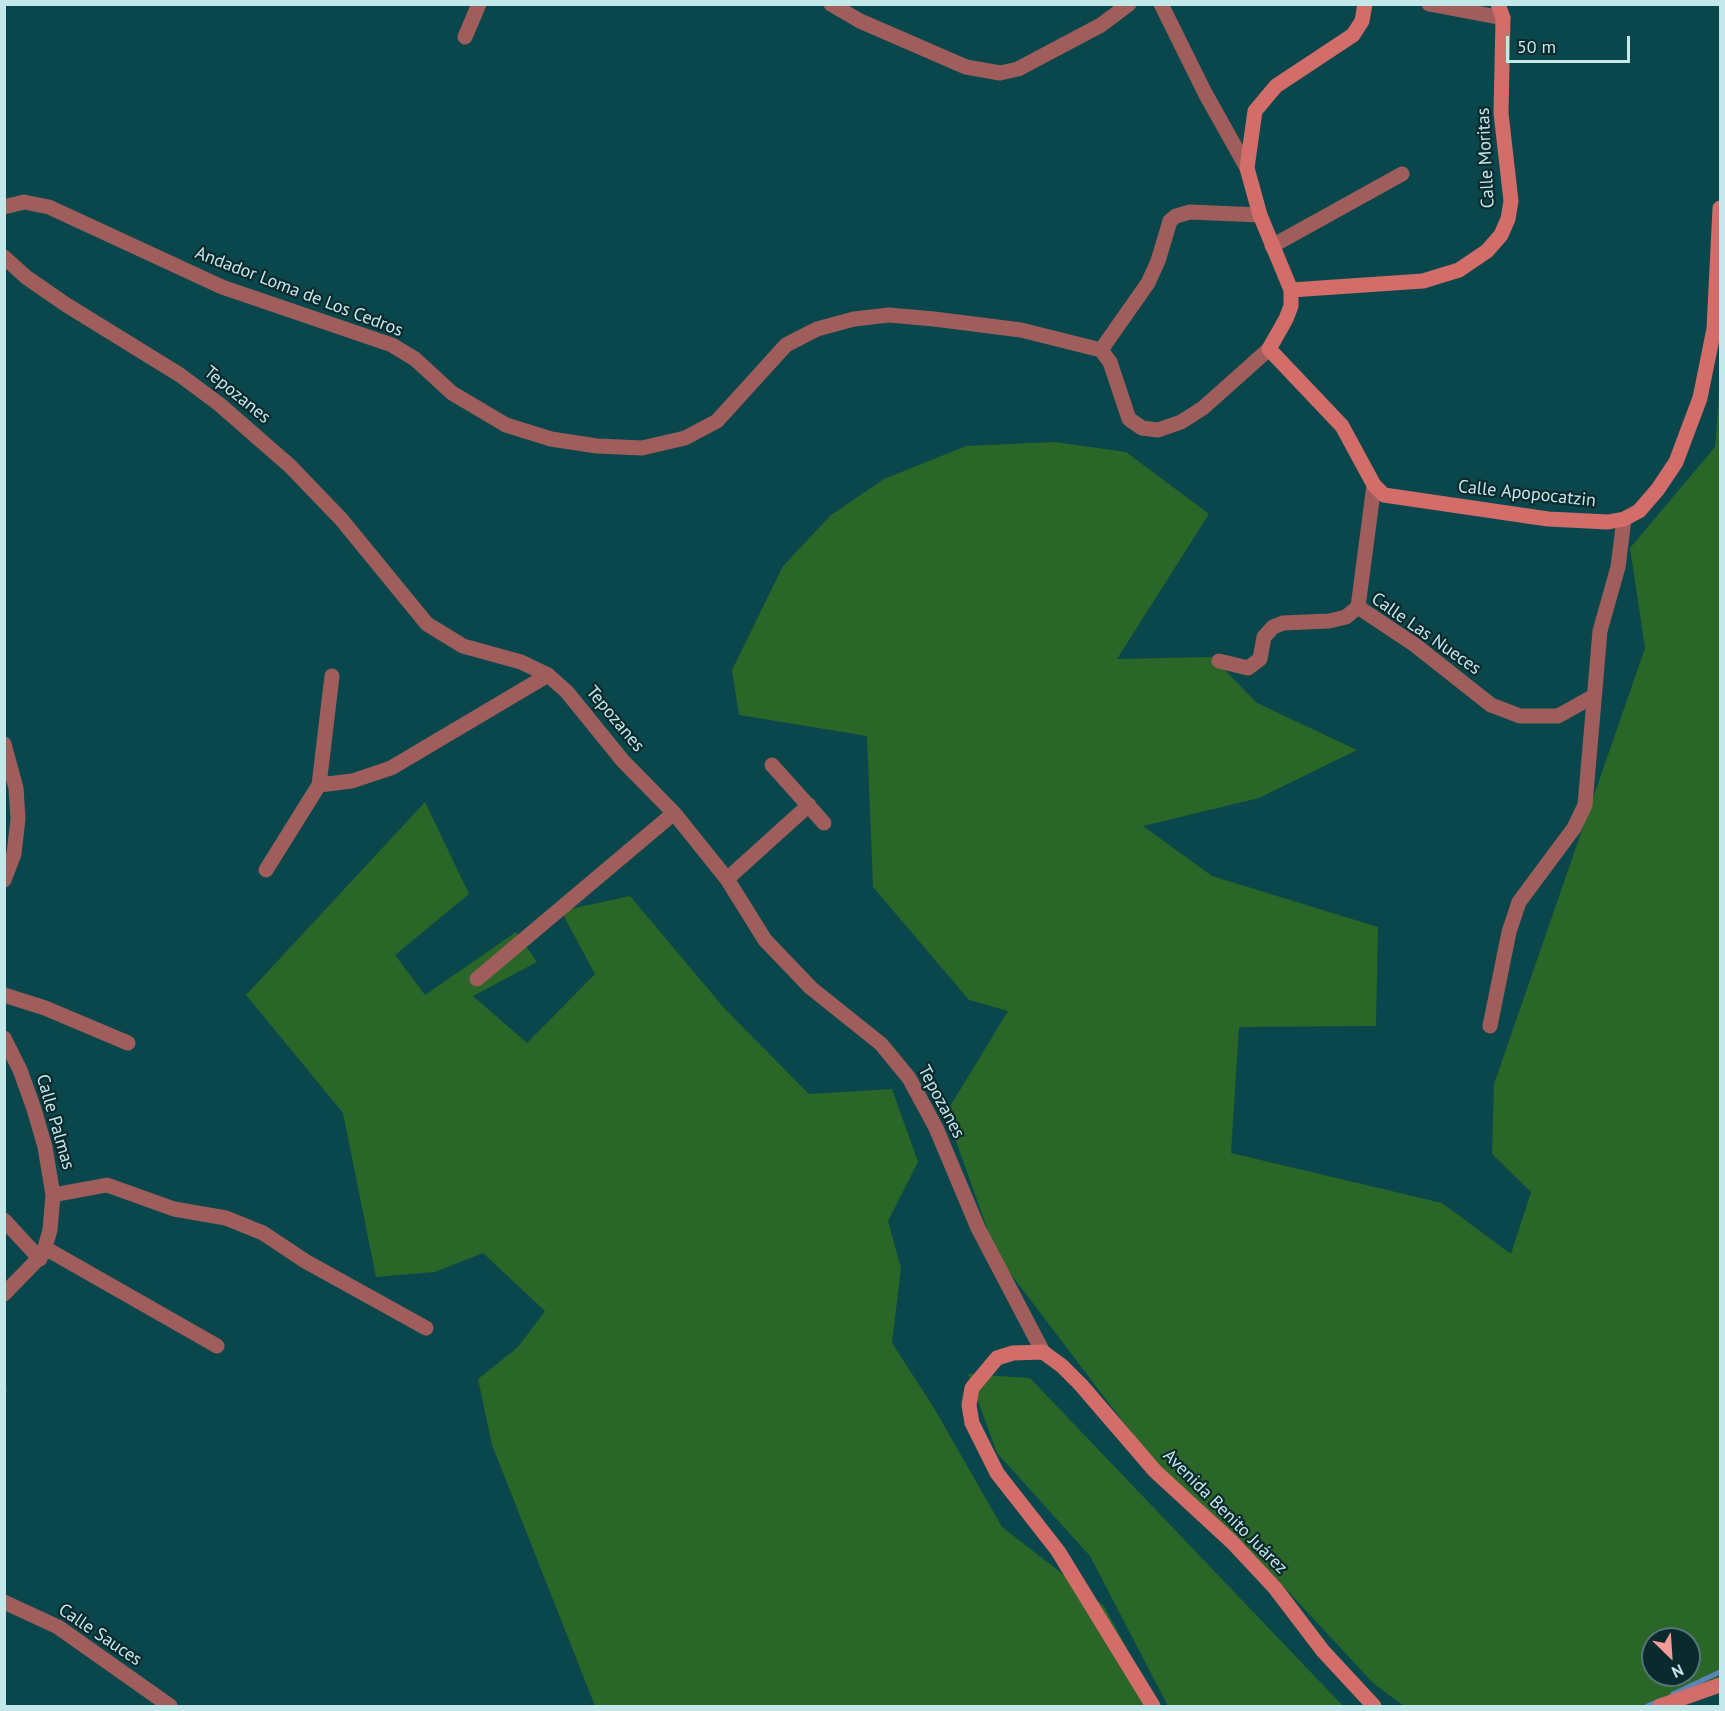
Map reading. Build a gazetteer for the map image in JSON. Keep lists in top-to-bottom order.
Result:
{
  "streets": {
    "main road": ["Calle Moritas", "Calle Apopocatzin", "Avenida Benito Juárez"],
    "street": [
      "Andador Loma de Los Cedros",
      "Tepozanes",
      "Calle Las Nueces",
      "Calle Palmas",
      "Calle Sauces"
    ]
  },
  "crossings": [
    ["Tepozanes", "Avenida Benito Juárez"]
  ],
  "scale_bar": "50 m",
  "north": "bottom right"
}
